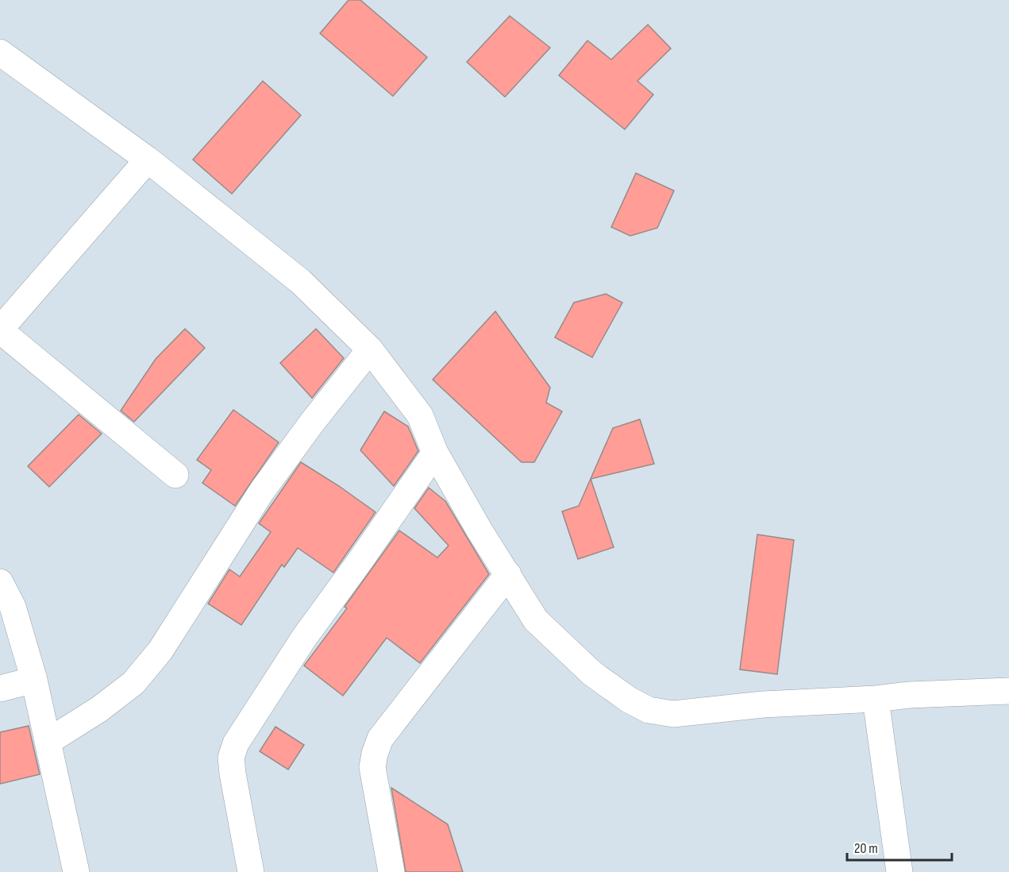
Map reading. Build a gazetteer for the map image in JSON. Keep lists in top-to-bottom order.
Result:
{
  "scale_bar": "20 m"
}
